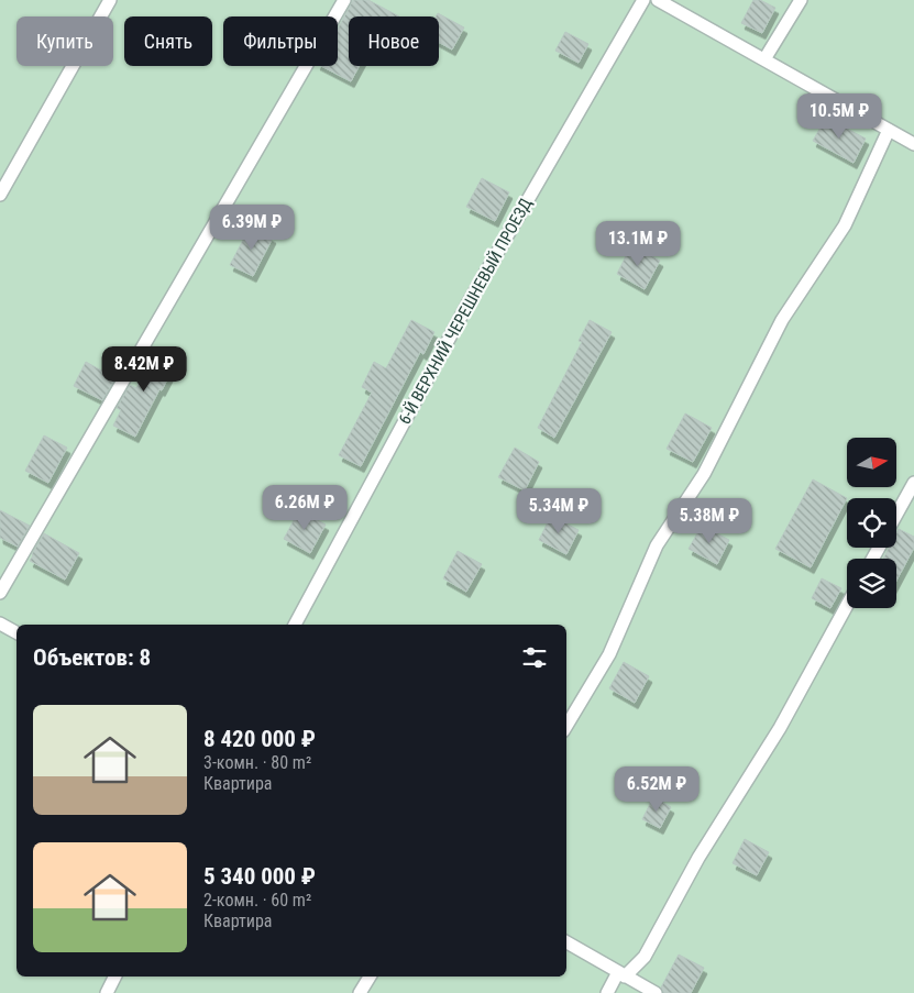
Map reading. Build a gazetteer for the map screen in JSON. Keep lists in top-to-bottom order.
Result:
{
  "streets": {
    "lane": ["6-Й ВЕРХНИЙ ЧЕРЕШНЕВЫЙ ПРОЕЗД"]
  },
  "north": "right",
  "page": {
    "chip": [
      "Купить",
      "Снять",
      "Фильтры",
      "Новое"
    ],
    "price": [
      "10.5M ₽",
      "6.39M ₽",
      "13.1M ₽",
      "8.42M ₽",
      "6.26M ₽",
      "5.34M ₽",
      "5.38M ₽",
      "6.52M ₽"
    ],
    "heading": "Объектов: 8",
    "list": [
      {
        "name": "8 420 000 ₽",
        "note": "3-комн. · 80 m² · Квартира"
      },
      {
        "name": "5 340 000 ₽",
        "note": "2-комн. · 60 m² · Квартира"
      }
    ]
  }
}
